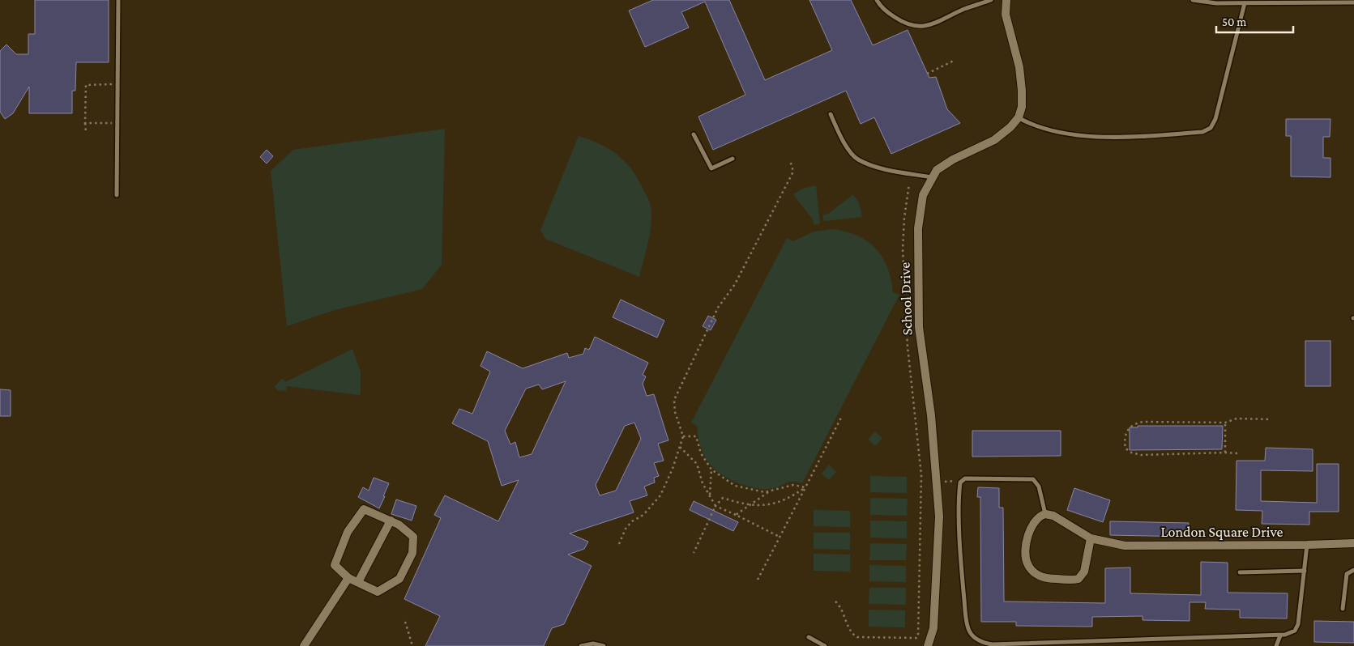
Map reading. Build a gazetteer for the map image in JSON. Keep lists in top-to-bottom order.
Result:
{
  "streets": {
    "street": ["School Drive", "London Square Drive"]
  },
  "scale_bar": "50 m"
}
